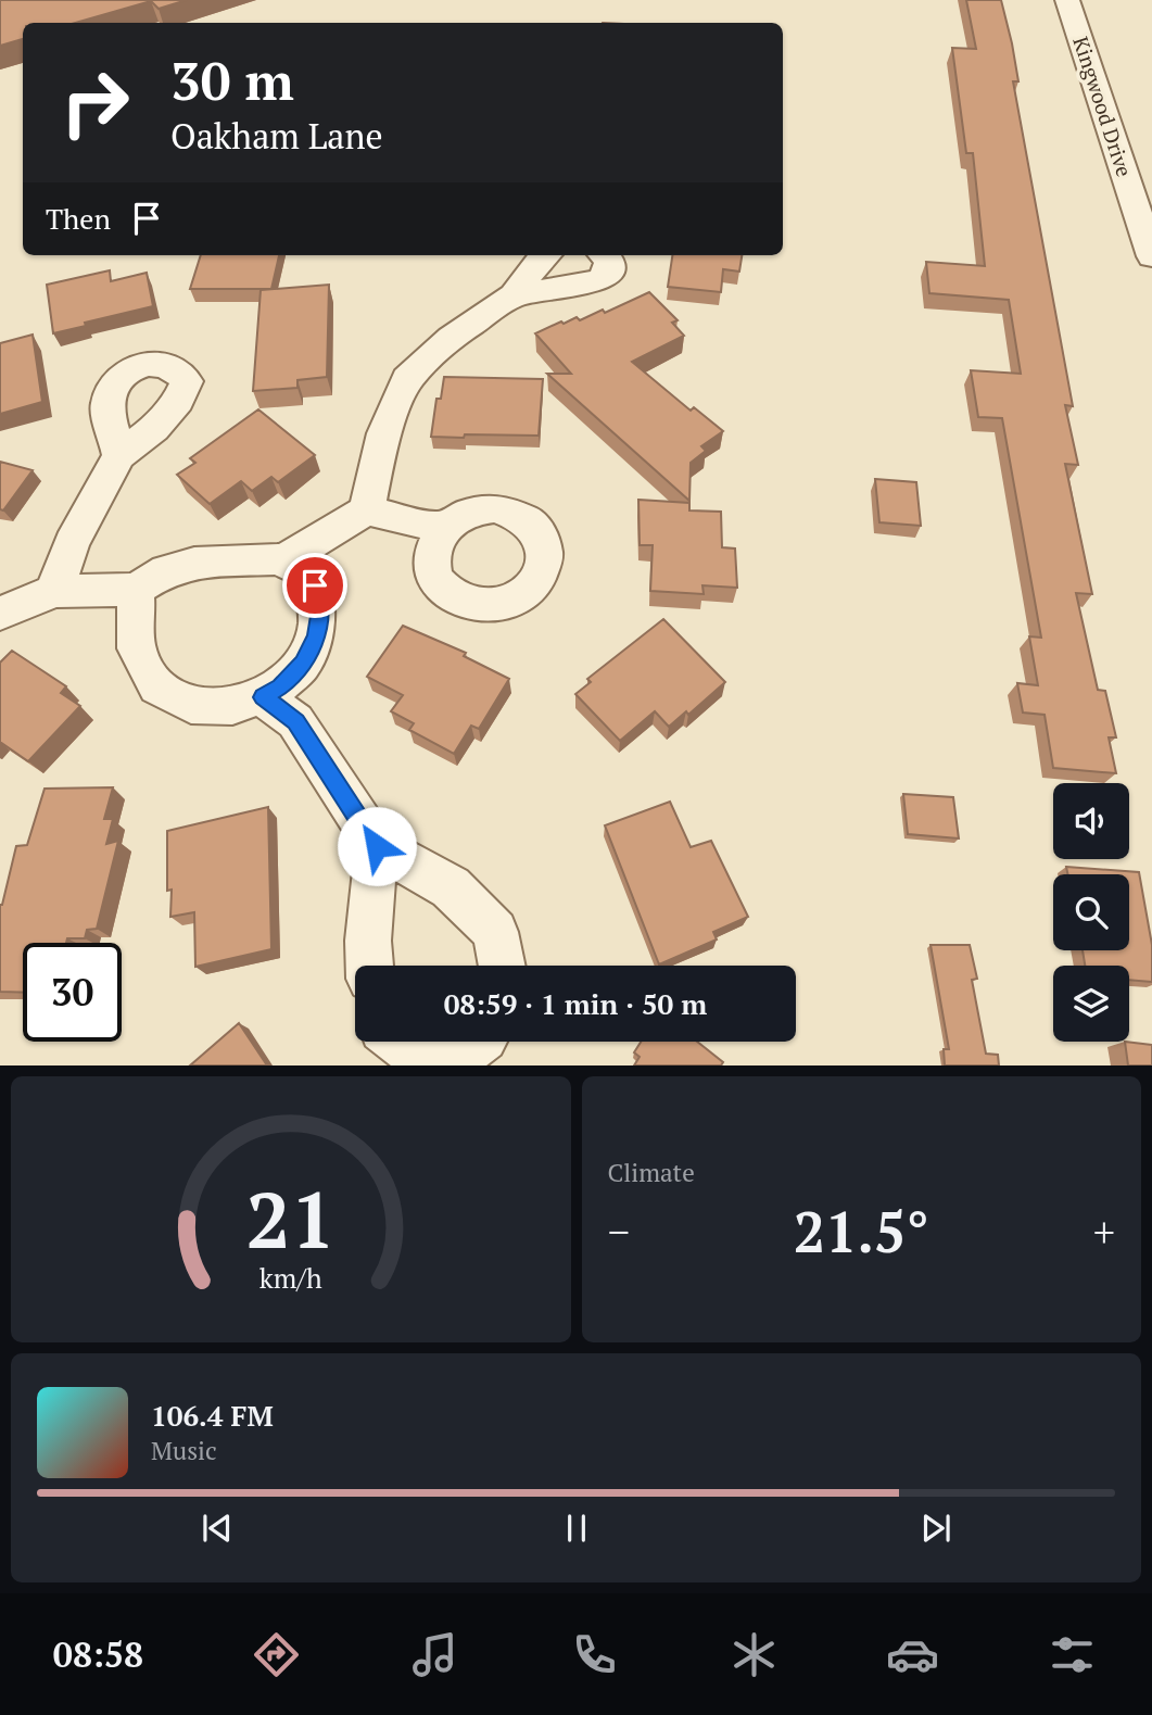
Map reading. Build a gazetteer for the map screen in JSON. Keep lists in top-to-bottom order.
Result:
{
  "streets": {
    "street": ["Kingwood Drive"]
  },
  "page": {
    "turn": ["30 m", "Oakham Lane"],
    "then": "Then",
    "limit": "30",
    "trip": "08:59 · 1 min · 50 m",
    "tile": "Climate",
    "heat": ["−", "21.5°", "+"],
    "song": ["106.4 FM", "Music"],
    "tabs": "08:58",
    "gauge": ["21", "km/h"]
  }
}
